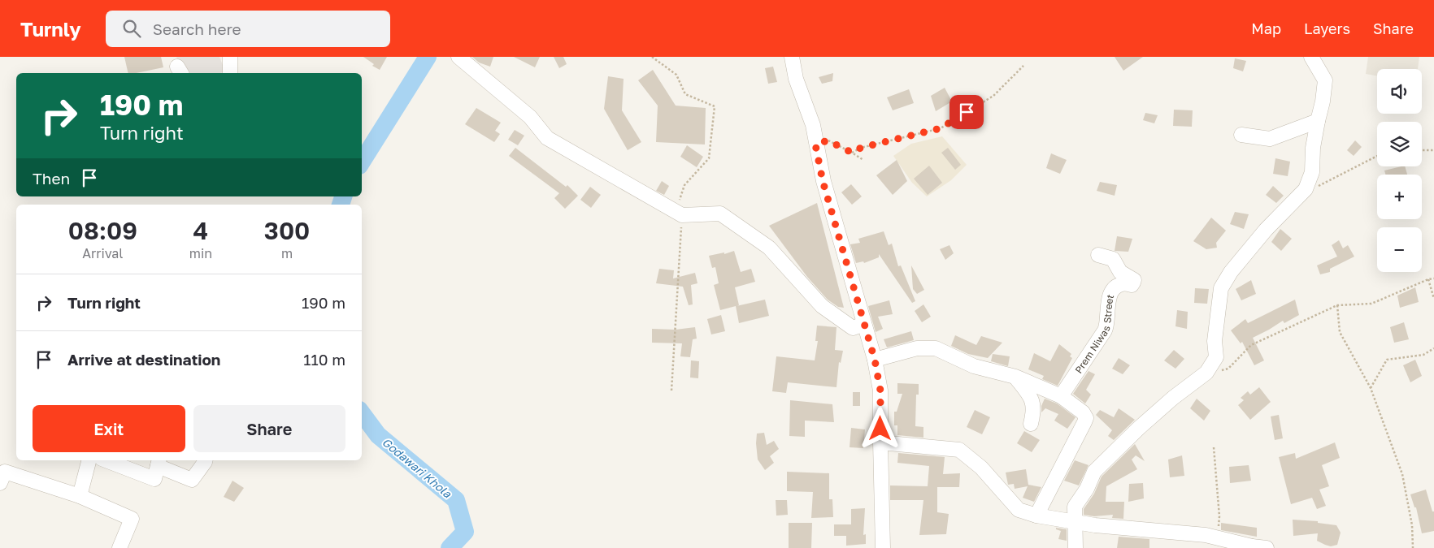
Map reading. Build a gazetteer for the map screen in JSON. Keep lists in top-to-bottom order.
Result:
{
  "streets": {
    "street": ["Prem Niwas Street"]
  },
  "water": ["Godawari Khola"],
  "page": {
    "header": "Turnly",
    "search": "Search here",
    "nav": ["Map", "Layers", "Share"],
    "map_buttons": ["+", "−"],
    "turn": ["190 m", "Turn right"],
    "then": "Then",
    "eta": [
      "08:09",
      "Arrival",
      "4",
      "min",
      "300",
      "m"
    ],
    "list": [
      {
        "name": "Turn right",
        "value": "190 m"
      },
      {
        "name": "Arrive at destination",
        "value": "110 m"
      }
    ],
    "buttons": ["Exit", "Share"]
  }
}
